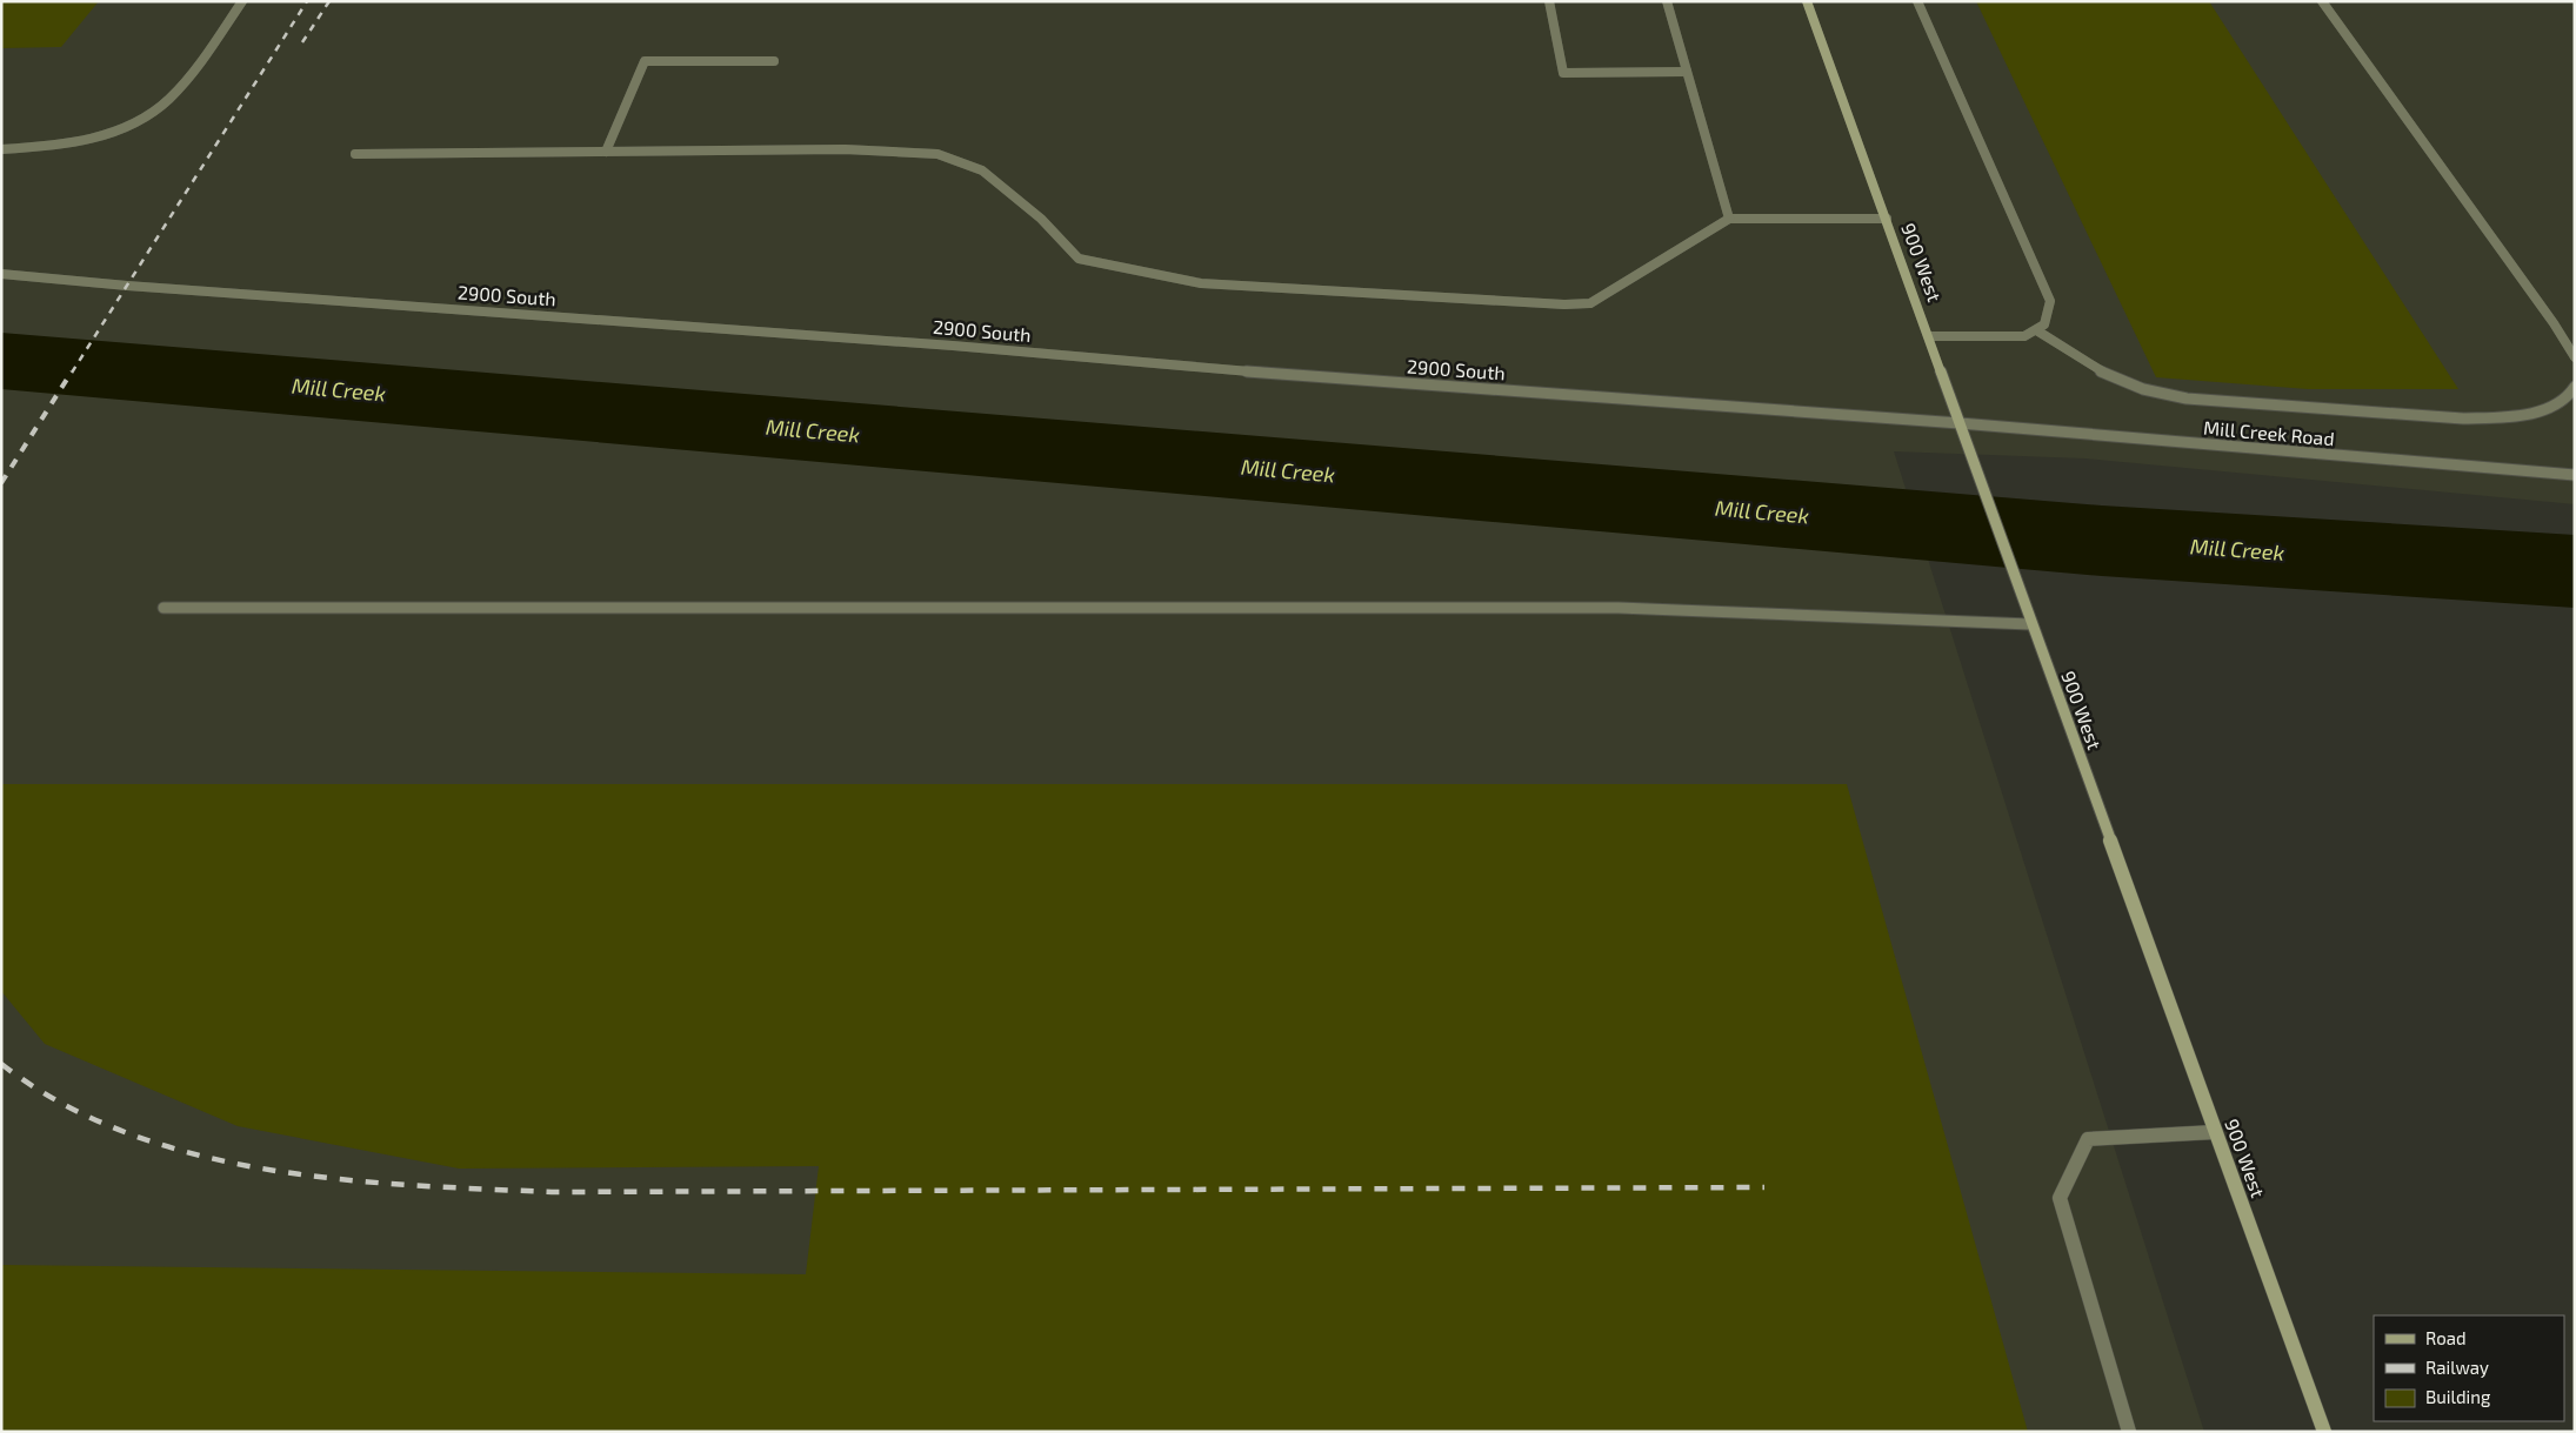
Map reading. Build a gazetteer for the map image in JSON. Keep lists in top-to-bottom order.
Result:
{
  "streets": {
    "main road": ["900 West"],
    "street": ["2900 South", "Mill Creek Road"]
  },
  "crossings": [
    ["900 West", "2900 South"],
    ["900 West", "Mill Creek Road"],
    ["2900 South", "Mill Creek Road"]
  ],
  "water": ["Mill Creek"],
  "legend": ["Road", "Railway", "Building"]
}
